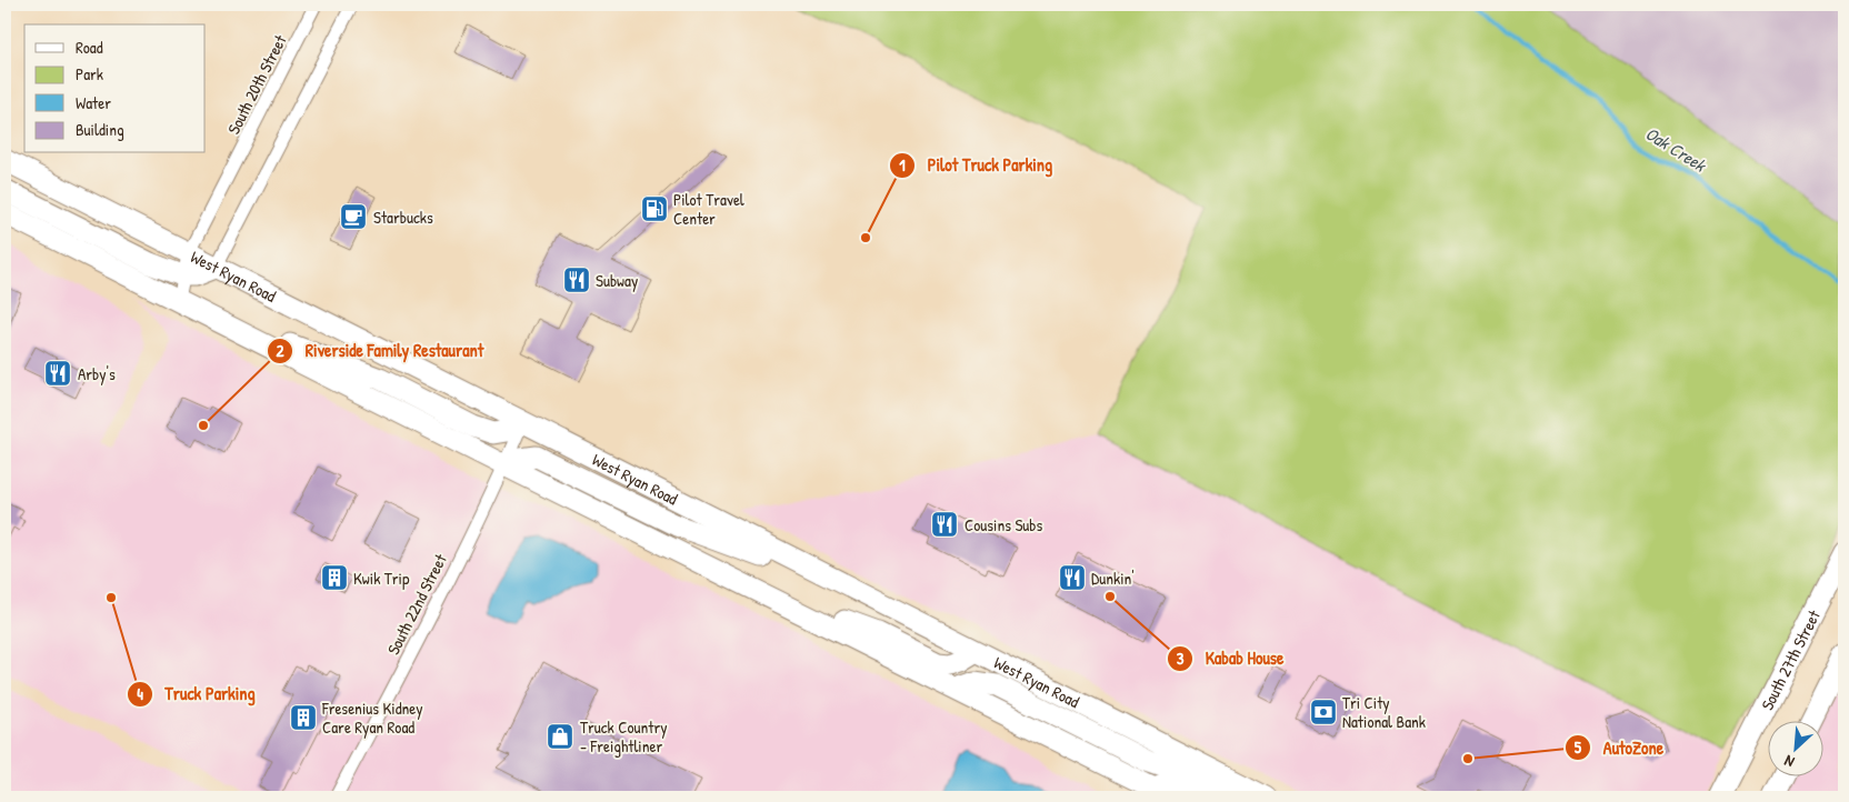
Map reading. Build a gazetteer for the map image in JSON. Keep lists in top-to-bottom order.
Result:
{
  "streets": {
    "main road": ["West Ryan Road", "South 27th Street"],
    "street": ["South 20th Street", "South 22nd Street"]
  },
  "crossings": [
    ["South 20th Street", "West Ryan Road"],
    ["West Ryan Road", "South 22nd Street"]
  ],
  "water": ["Oak Creek"],
  "places": {
    "fuel station": ["Pilot Travel Center"],
    "cafe": ["Starbucks"],
    "other": [
      "Pilot Truck Parking",
      "Riverside Family Restaurant",
      "Kabab House",
      "Truck Parking",
      "AutoZone"
    ],
    "restaurant": [
      "Subway",
      "Arby's",
      "Cousins Subs",
      "Dunkin'"
    ],
    "building": ["Kwik Trip", "Fresenius Kidney Care Ryan Road"],
    "bank": ["Tri City National Bank"],
    "shop": ["Truck Country - Freightliner"]
  },
  "legend": [
    "Road",
    "Park",
    "Water",
    "Building"
  ],
  "north": "bottom left"
}
